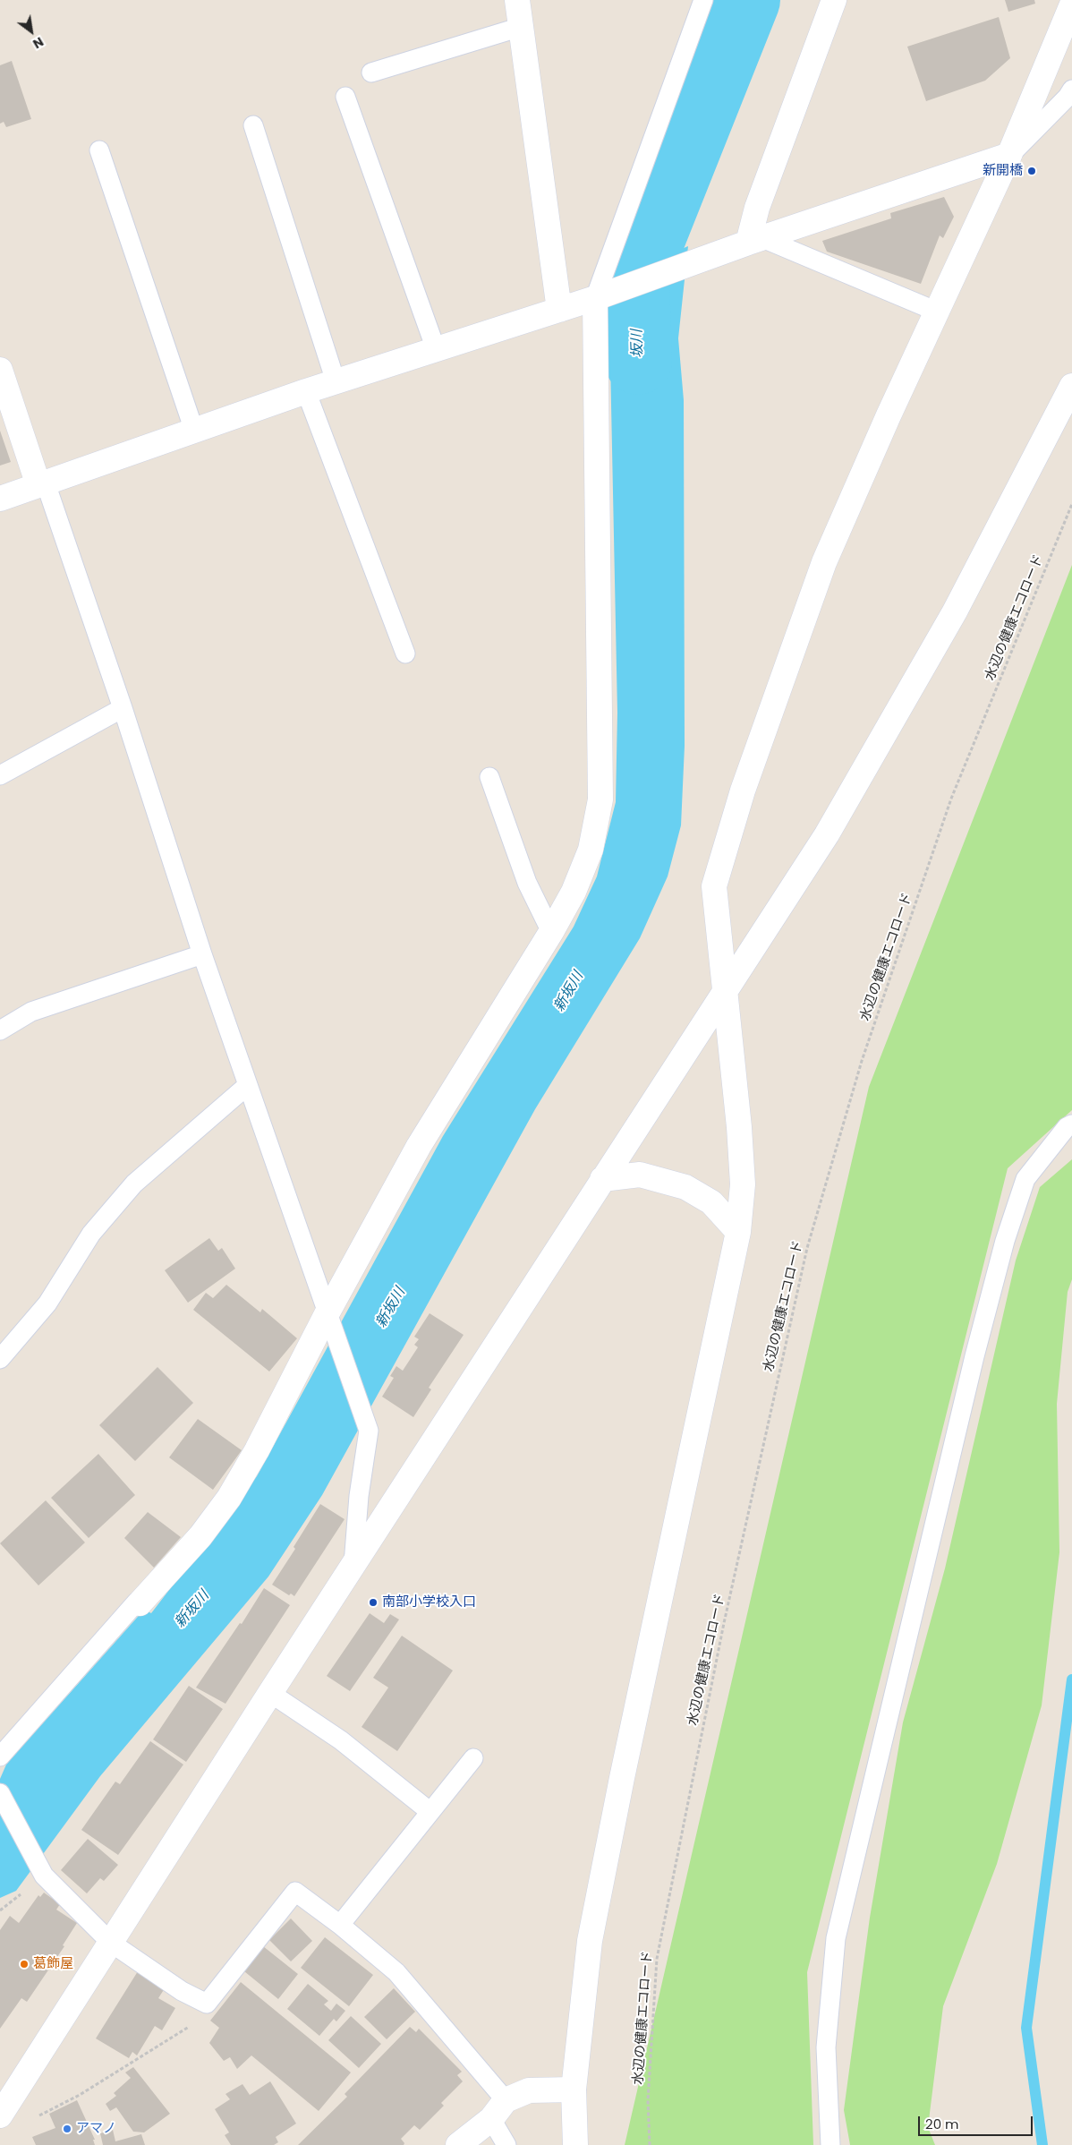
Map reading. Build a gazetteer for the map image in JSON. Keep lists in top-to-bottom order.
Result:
{
  "streets": {
    "path": ["水辺の健康エコロード"]
  },
  "water": ["坂川", "新坂川"],
  "places": [
    "新開橋",
    "南部小学校入口",
    "葛飾屋",
    "アマノ"
  ],
  "scale_bar": "20 m",
  "north": "bottom right"
}
